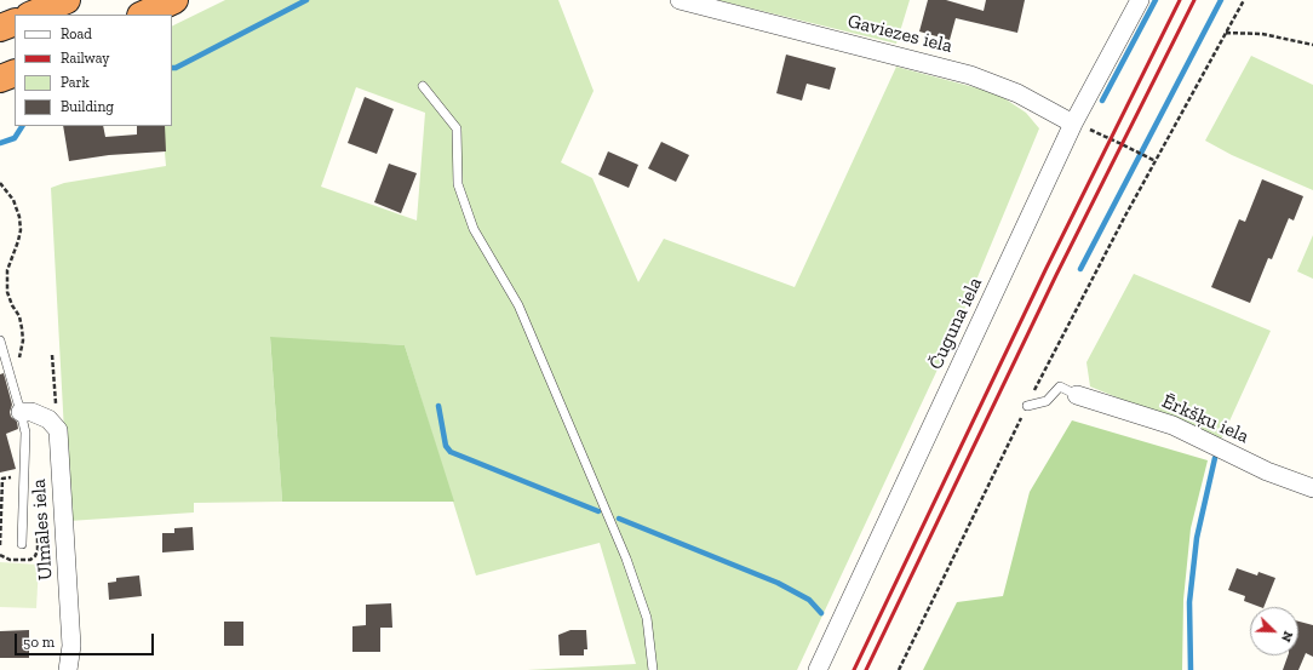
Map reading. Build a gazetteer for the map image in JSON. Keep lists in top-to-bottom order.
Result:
{
  "streets": {
    "street": [
      "Gaviezes iela",
      "Čuguna iela",
      "Ērkšķu iela",
      "Ulmales iela"
    ]
  },
  "crossings": [
    ["Gaviezes iela", "Čuguna iela"]
  ],
  "legend": [
    "Road",
    "Railway",
    "Park",
    "Building"
  ],
  "scale_bar": "50 m",
  "north": "bottom right"
}
